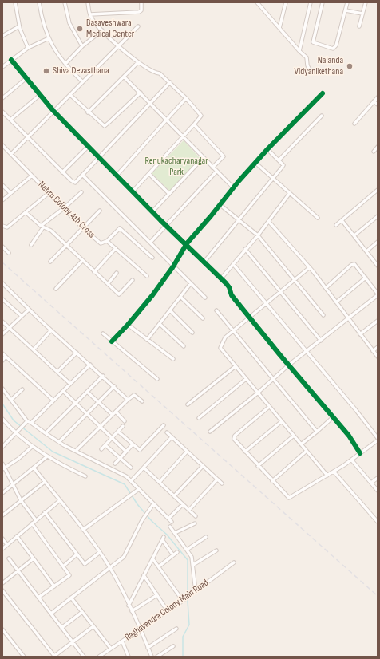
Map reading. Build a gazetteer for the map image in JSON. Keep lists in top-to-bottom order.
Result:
{
  "streets": {
    "street": ["Nehru Colony 4th Cross", "Raghavendra Colony Main Road"]
  },
  "parks": ["Renukacharyanagar Park"],
  "places": ["Basaveshwara Medical Center", "Nalanda Vidyanikethana", "Shiva Devasthana"]
}
